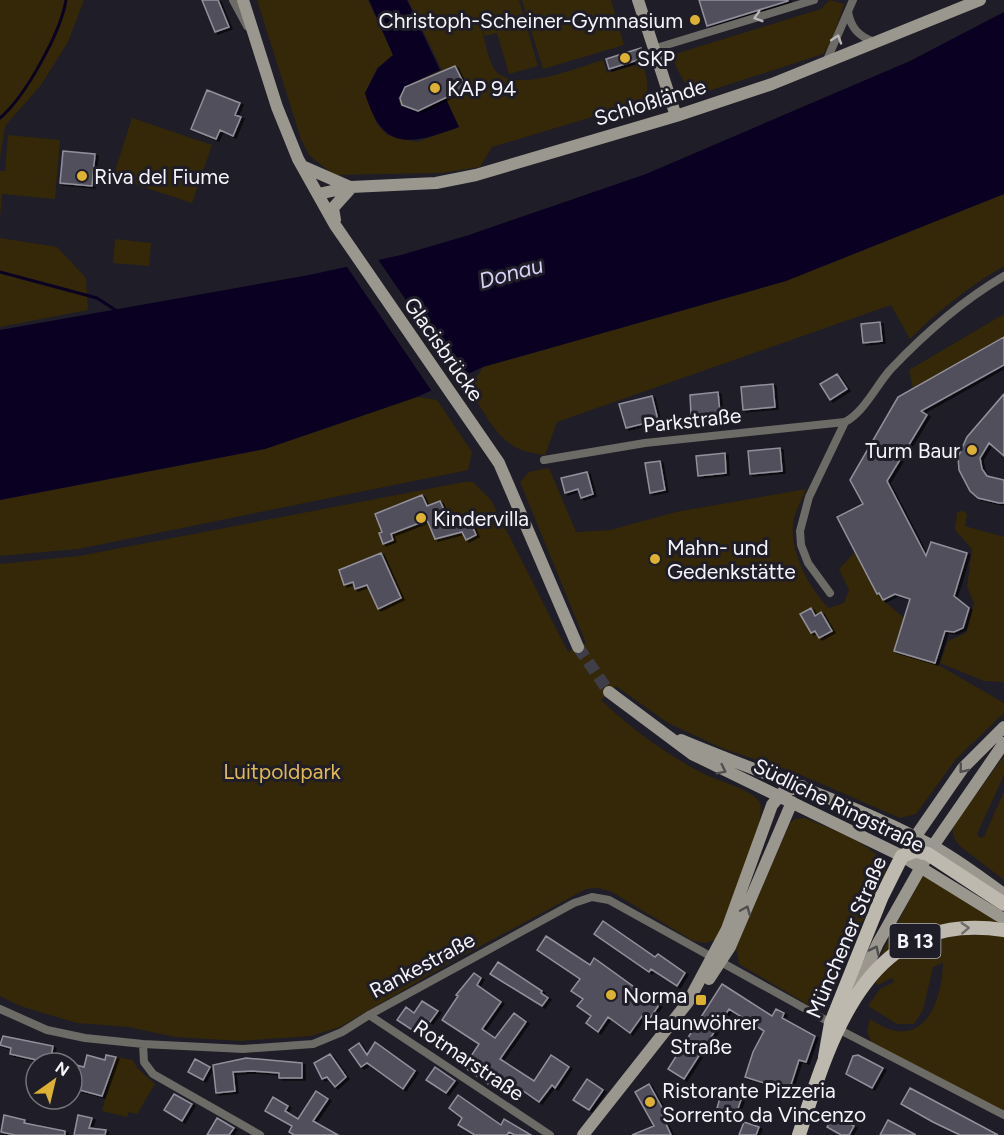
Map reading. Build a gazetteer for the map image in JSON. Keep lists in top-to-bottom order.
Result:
{
  "streets": {
    "main road": ["Münchener Straße", "B 13"],
    "street": [
      "Schloßlände",
      "Glacisbrücke",
      "Parkstraße",
      "Südliche Ringstraße",
      "Rankestraße",
      "Rotmarstraße"
    ]
  },
  "crossings": [
    ["Schloßlände", "Glacisbrücke"],
    ["Südliche Ringstraße", "Münchener Straße"],
    ["Münchener Straße", "B 13"],
    ["Münchener Straße", "Rankestraße"],
    ["Rankestraße", "Rotmarstraße"]
  ],
  "water": ["Donau"],
  "parks": ["Luitpoldpark"],
  "places": {
    "other": [
      "Christoph-Scheiner-Gymnasium",
      "SKP",
      "KAP 94",
      "Riva del Fiume",
      "Turm Baur",
      "Kindervilla",
      "Mahn- und Gedenkstätte",
      "Norma",
      "Ristorante Pizzeria Sorrento da Vincenzo"
    ],
    "transit": ["Haunwöhrer Straße"]
  },
  "north": "top right"
}
